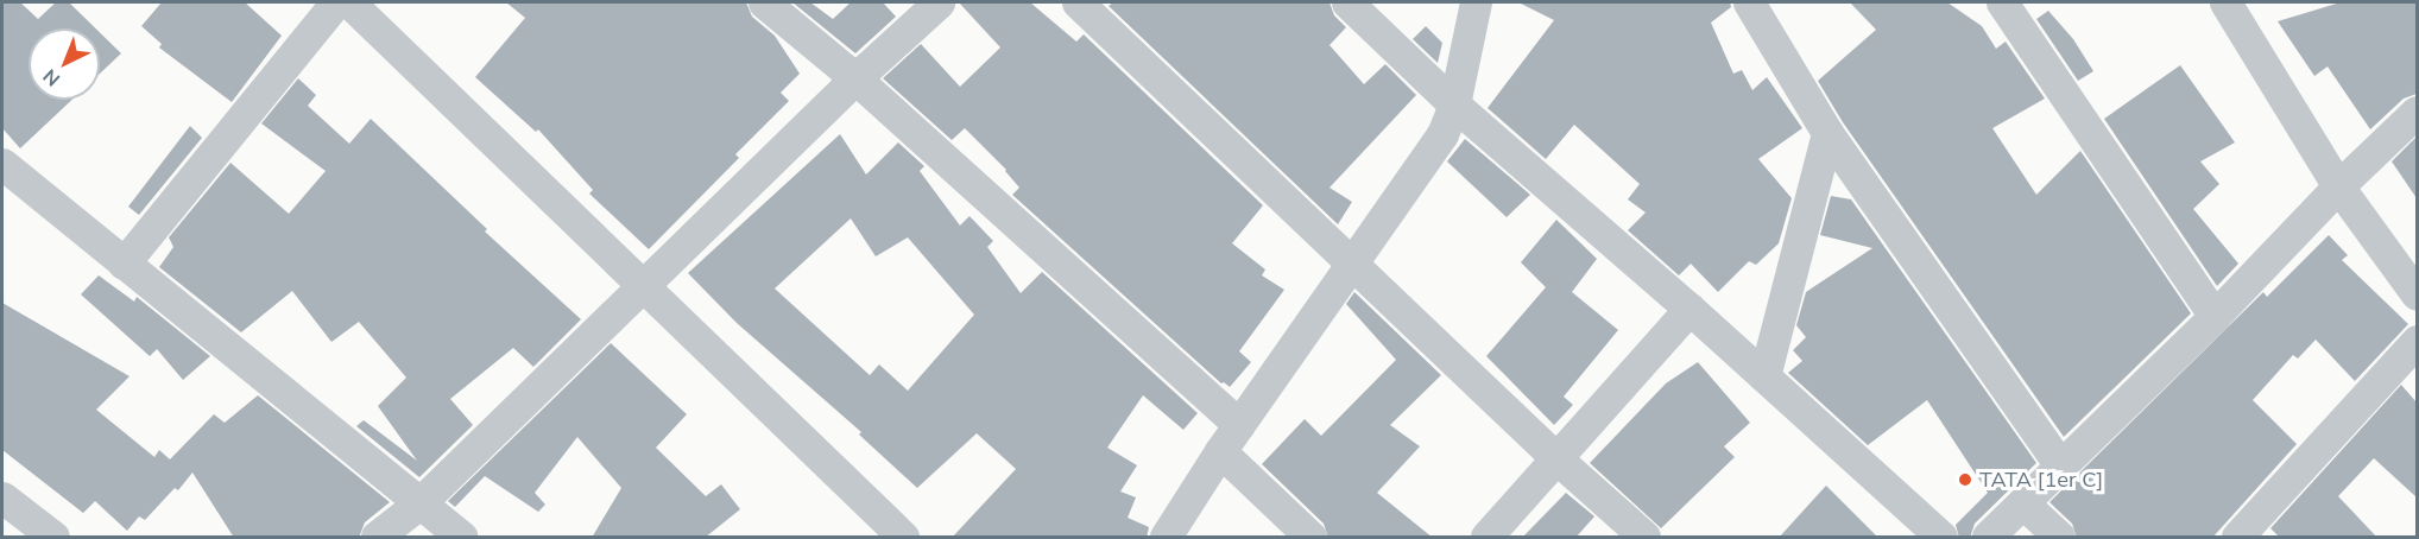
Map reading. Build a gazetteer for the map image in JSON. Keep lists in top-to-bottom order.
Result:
{
  "places": ["TATA [1er C]"],
  "north": "bottom left"
}
